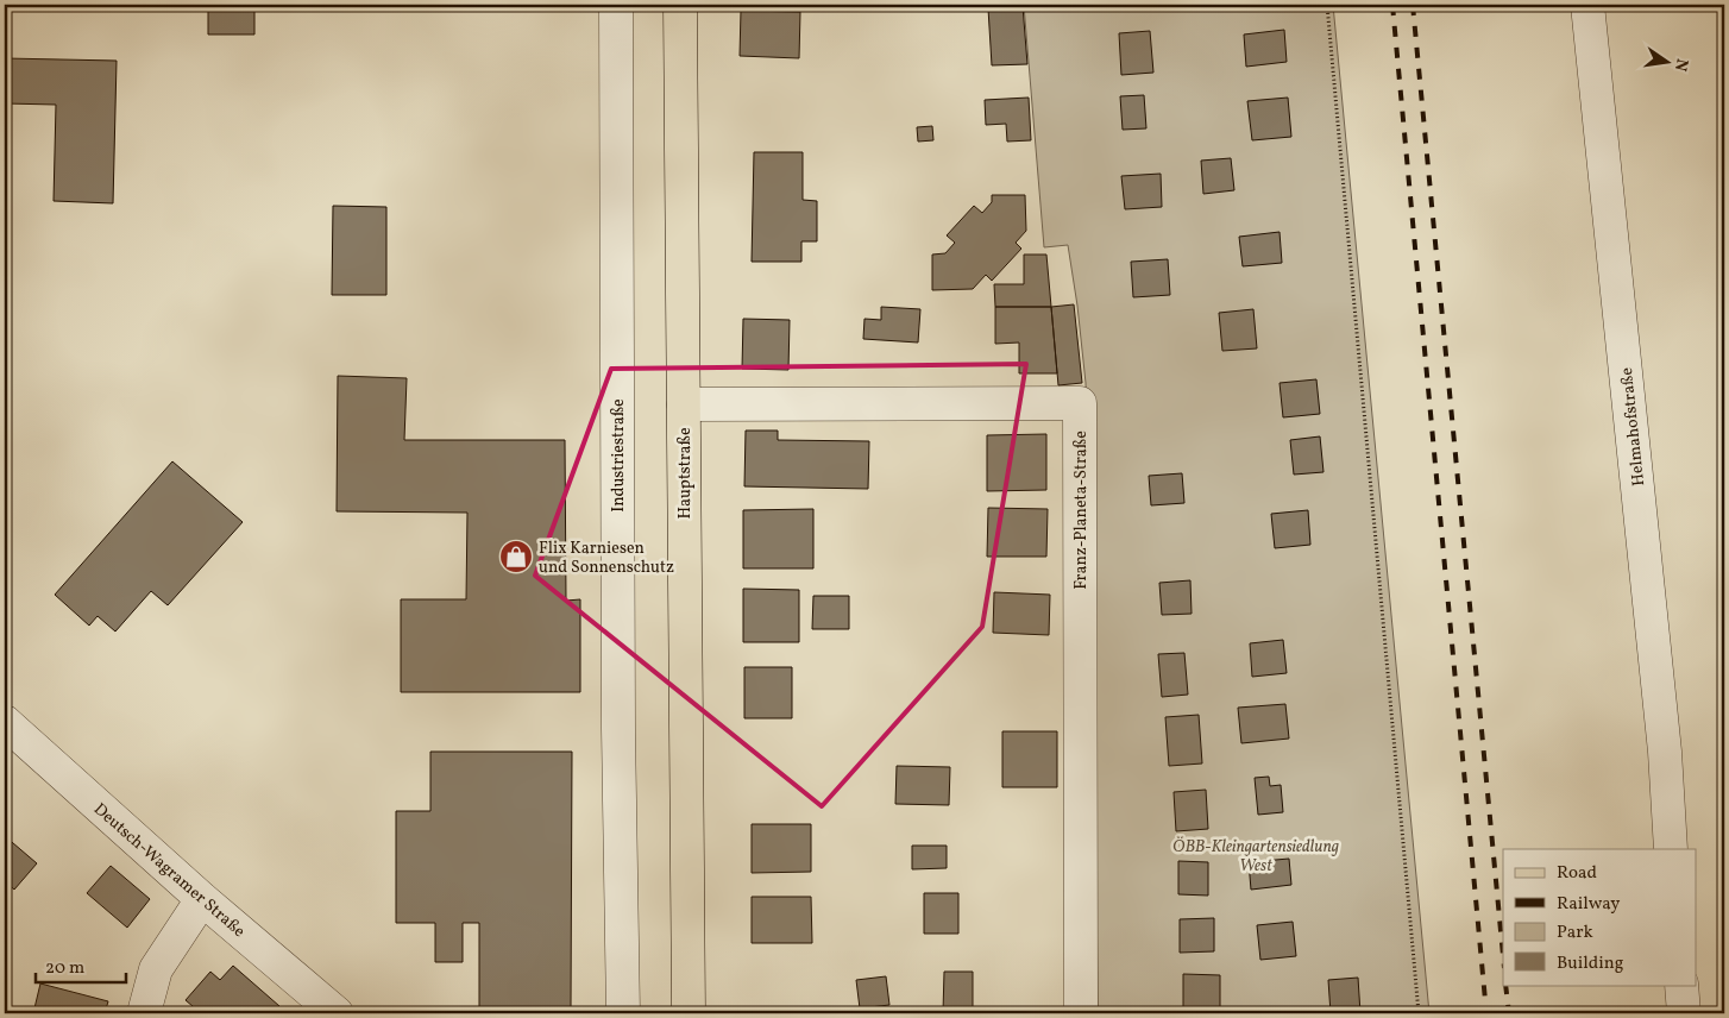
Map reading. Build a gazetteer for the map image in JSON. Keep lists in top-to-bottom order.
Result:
{
  "streets": {
    "main road": ["Hauptstraße"],
    "street": [
      "Helmahofstraße",
      "Industriestraße",
      "Franz-Planeta-Straße",
      "Deutsch-Wagramer Straße"
    ]
  },
  "crossings": [
    ["Hauptstraße", "Franz-Planeta-Straße"]
  ],
  "parks": ["ÖBB-Kleingartensiedlung West"],
  "places": {
    "shop": ["Flix Karniesen und Sonnenschutz"]
  },
  "legend": [
    "Road",
    "Railway",
    "Park",
    "Building"
  ],
  "scale_bar": "20 m",
  "north": "right"
}
